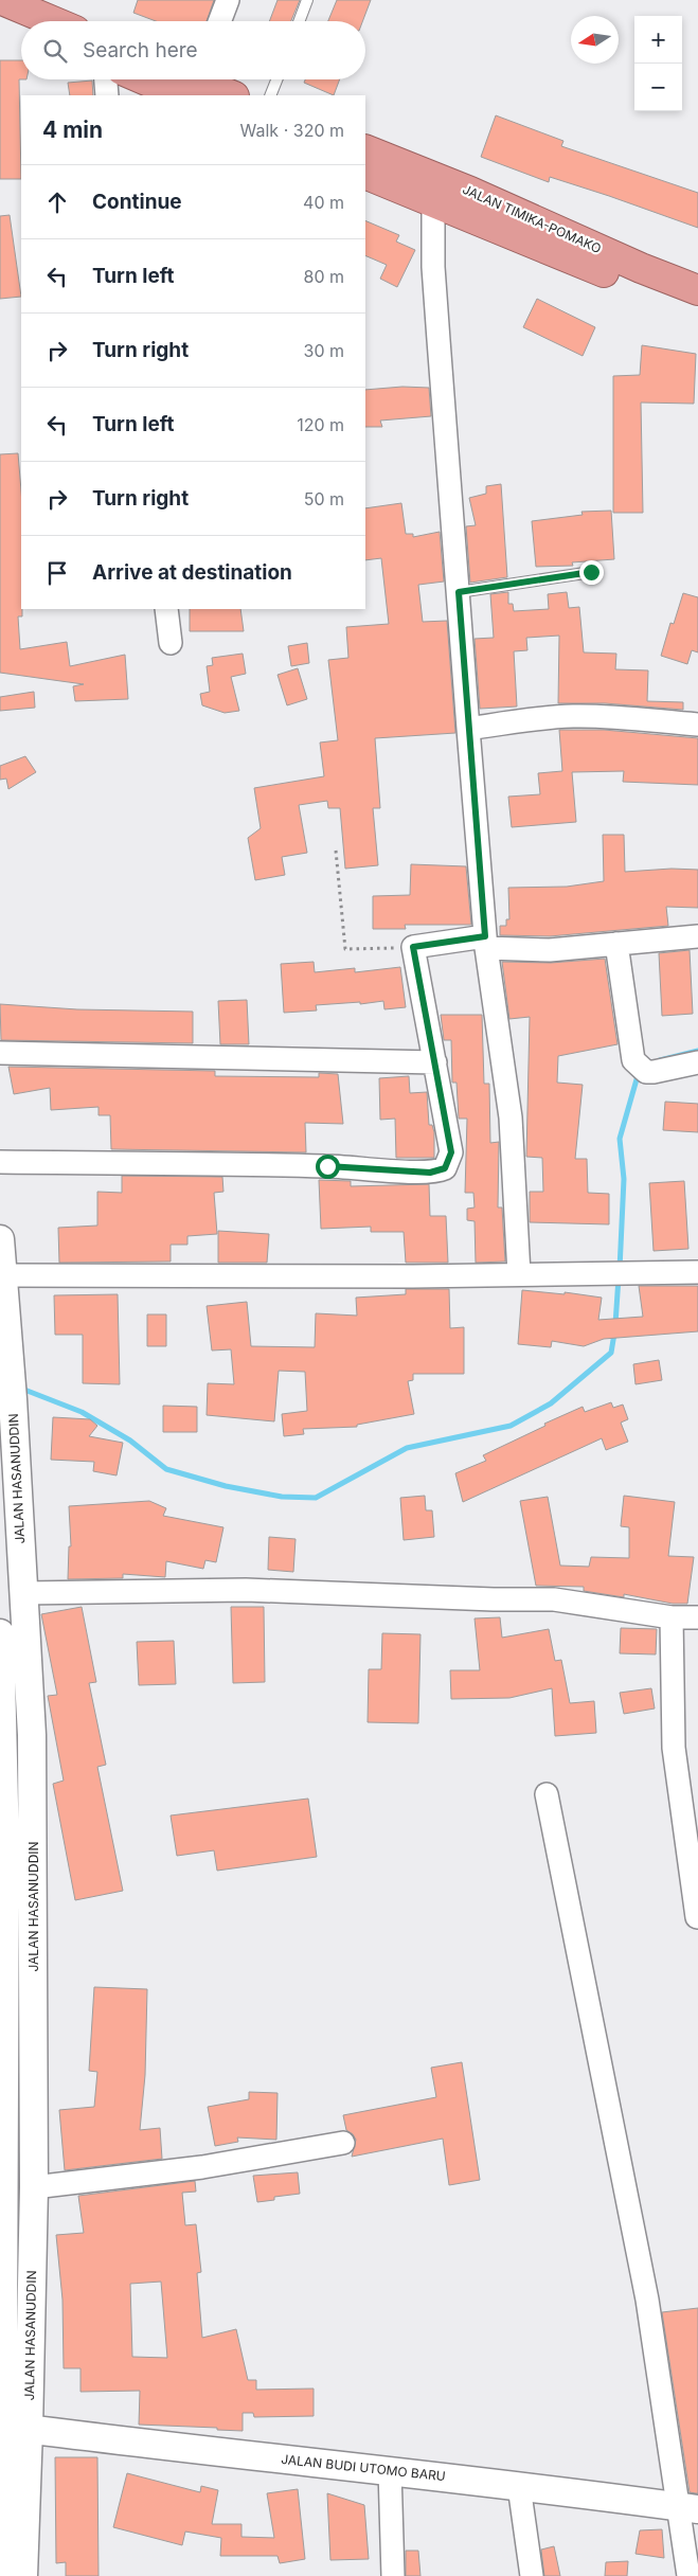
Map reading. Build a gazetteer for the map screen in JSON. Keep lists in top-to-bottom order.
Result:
{
  "streets": {
    "highway": ["JALAN TIMIKA-POMAKO"],
    "street": ["JALAN HASANUDDIN", "JALAN BUDI UTOMO BARU"]
  },
  "crossings": [
    ["JALAN HASANUDDIN", "JALAN BUDI UTOMO BARU"]
  ],
  "north": "left",
  "page": {
    "map_buttons": ["+", "−"],
    "search": "Search here",
    "heading": ["4 min", "Walk · 320 m"],
    "list": [
      ["Continue", "40 m"],
      ["Turn left", "80 m"],
      ["Turn right", "30 m"],
      ["Turn left", "120 m"],
      ["Turn right", "50 m"],
      "Arrive at destination"
    ]
  }
}
